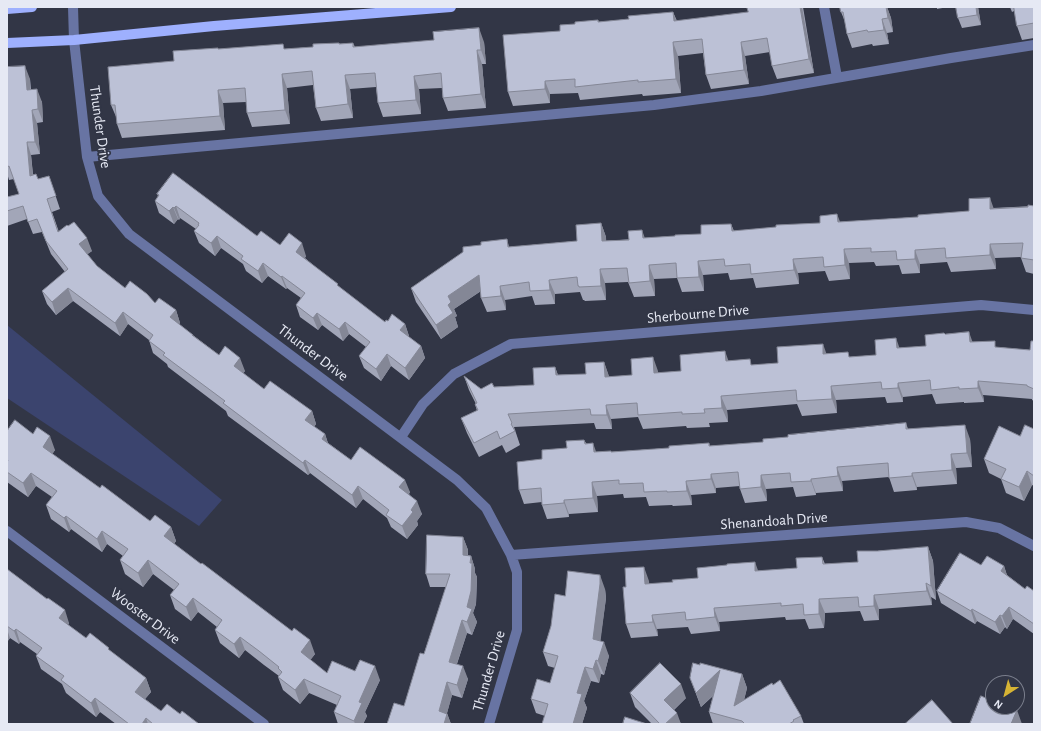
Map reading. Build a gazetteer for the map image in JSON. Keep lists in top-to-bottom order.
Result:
{
  "streets": {
    "street": [
      "Thunder Drive",
      "Sherbourne Drive",
      "Shenandoah Drive",
      "Wooster Drive"
    ]
  },
  "crossings": [
    ["Thunder Drive", "Sherbourne Drive"],
    ["Thunder Drive", "Shenandoah Drive"]
  ],
  "north": "bottom left"
}
